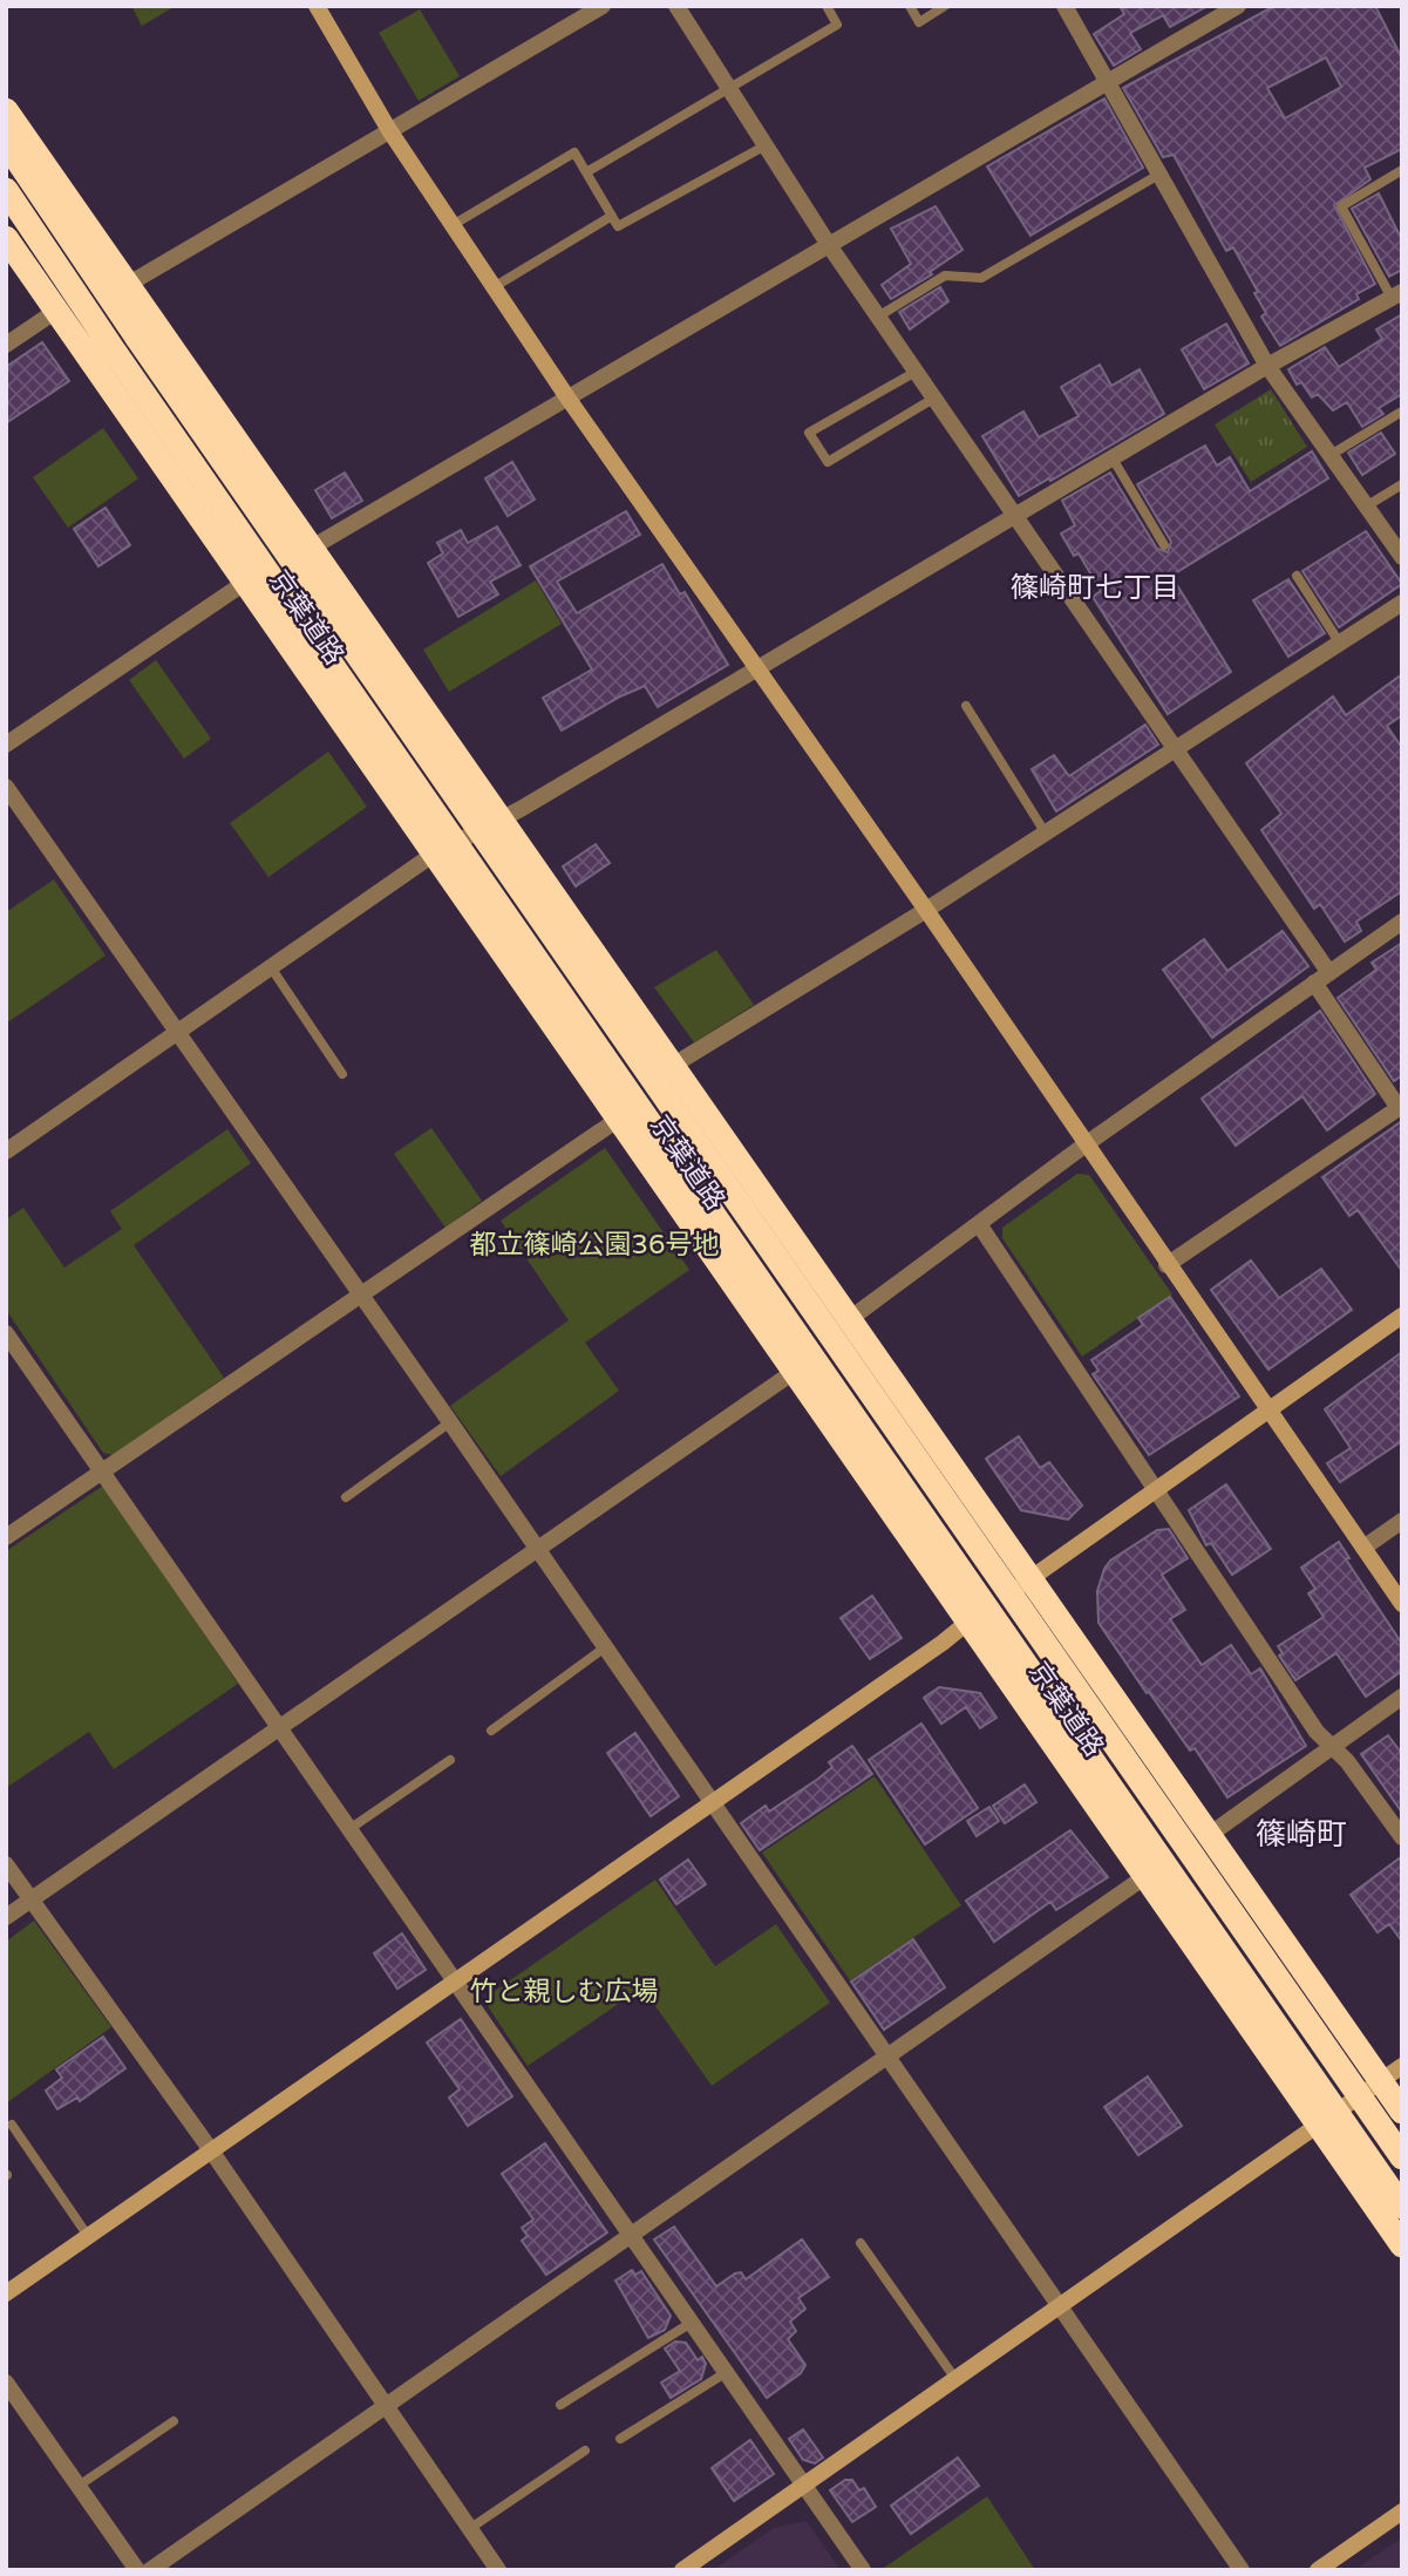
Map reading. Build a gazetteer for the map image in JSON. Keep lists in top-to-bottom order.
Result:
{
  "streets": {
    "highway": ["京葉道路"]
  },
  "districts": ["篠崎町七丁目", "篠崎町"],
  "parks": ["都立篠崎公園36号地", "竹と親しむ広場"]
}
